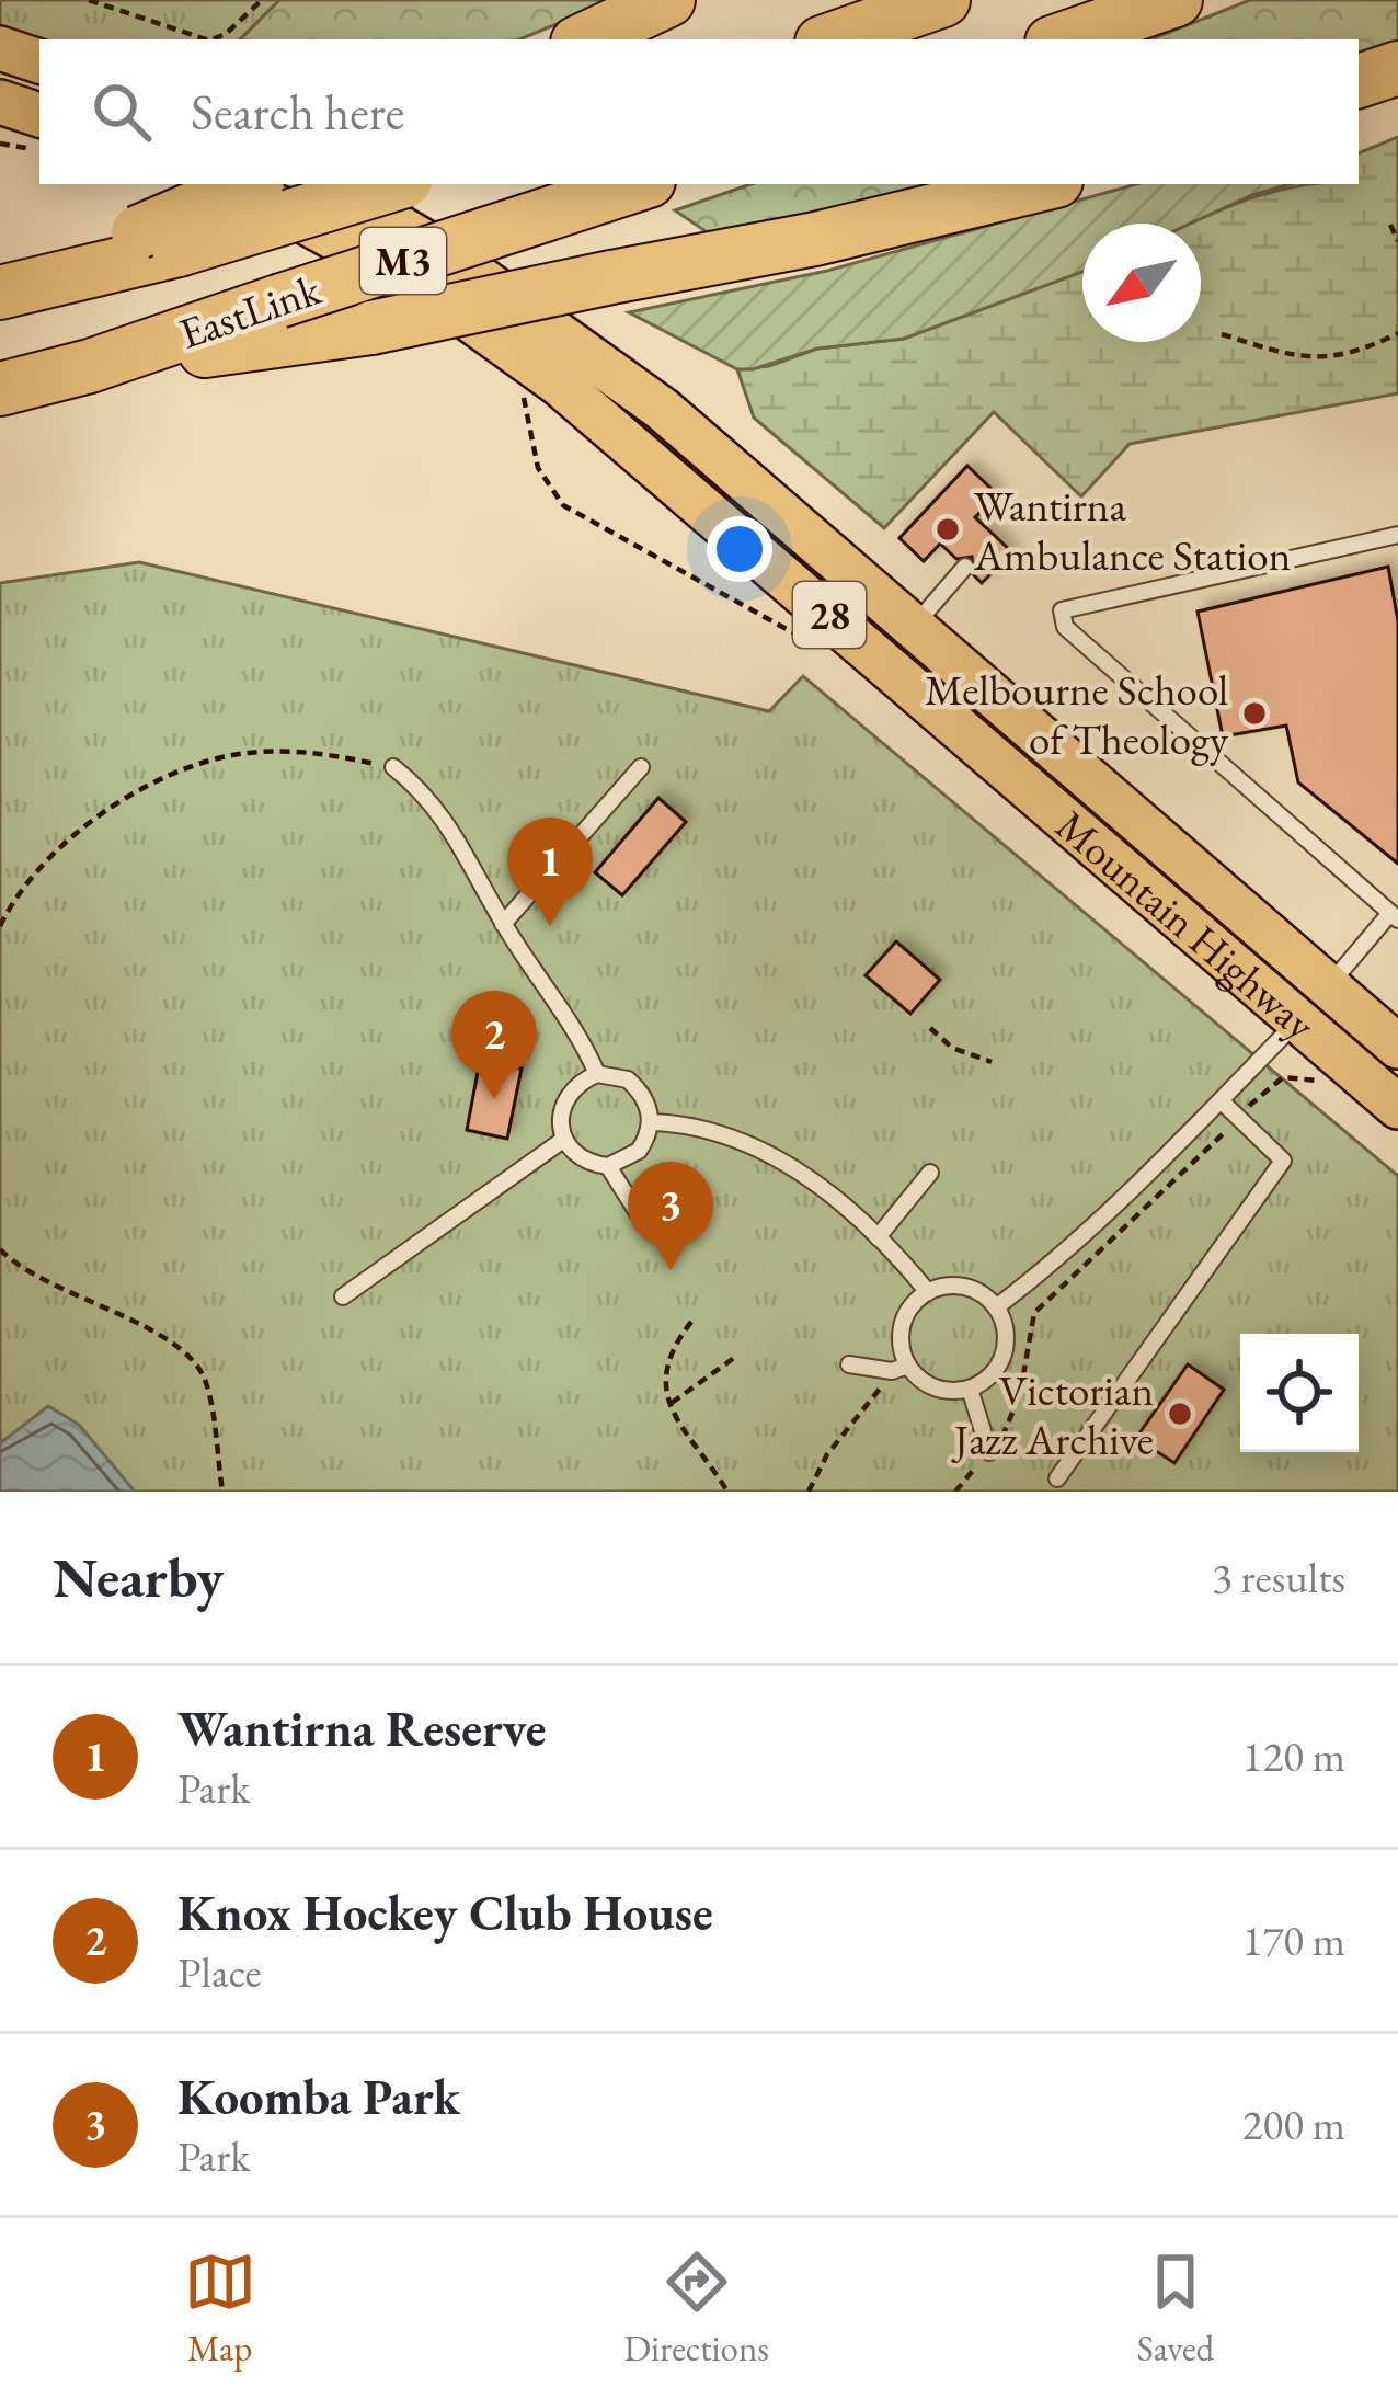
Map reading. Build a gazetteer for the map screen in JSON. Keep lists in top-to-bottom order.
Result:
{
  "streets": {
    "highway": ["M3", "EastLink"],
    "main road": ["28", "Mountain Highway"]
  },
  "places": ["Wantirna Ambulance Station", "Melbourne School of Theology", "Victorian Jazz Archive"],
  "north": "bottom left",
  "page": {
    "search": "Search here",
    "pins": ["1", "2", "3"],
    "heading": ["Nearby", "3 results"],
    "list": [
      {
        "mark": "1",
        "name": "Wantirna Reserve",
        "note": "Park",
        "value": "120 m"
      },
      {
        "mark": "2",
        "name": "Knox Hockey Club House",
        "note": "Place",
        "value": "170 m"
      },
      {
        "mark": "3",
        "name": "Koomba Park",
        "note": "Park",
        "value": "200 m"
      }
    ],
    "nav": ["Map", "Directions", "Saved"]
  }
}
